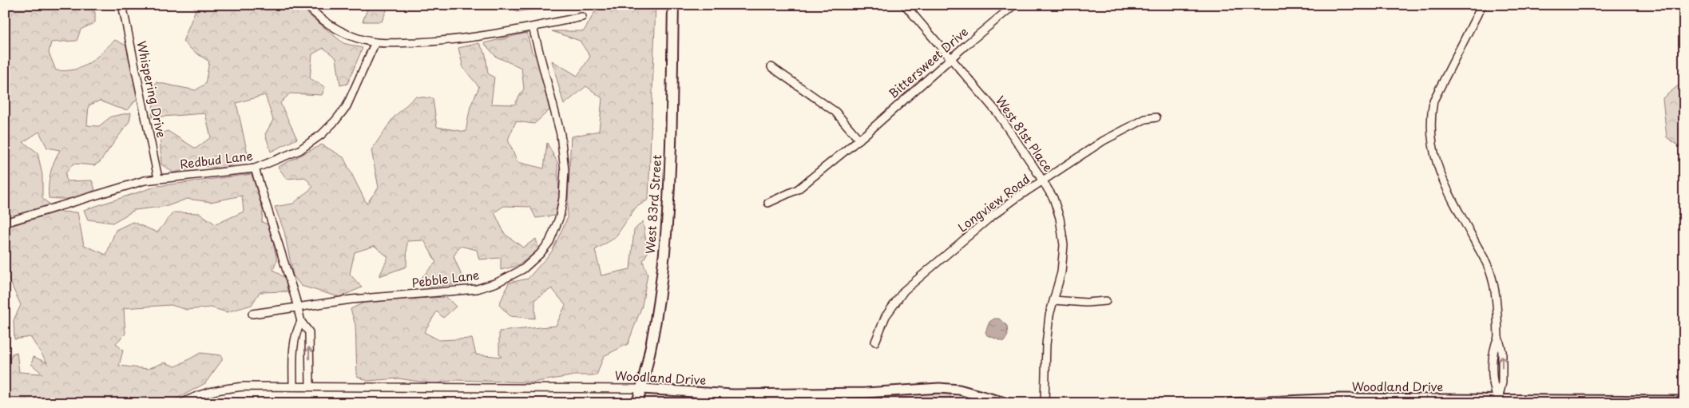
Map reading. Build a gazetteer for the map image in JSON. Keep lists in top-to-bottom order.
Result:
{
  "streets": {
    "main road": ["West 83rd Street"],
    "street": [
      "Bittersweet Drive",
      "Whispering Drive",
      "West 81st Place",
      "Redbud Lane",
      "Longview Road",
      "Pebble Lane",
      "Woodland Drive"
    ]
  },
  "crossings": [
    ["Bittersweet Drive", "West 81st Place"],
    ["Whispering Drive", "Redbud Lane"],
    ["West 81st Place", "Longview Road"],
    ["West 83rd Street", "Woodland Drive"]
  ]
}
